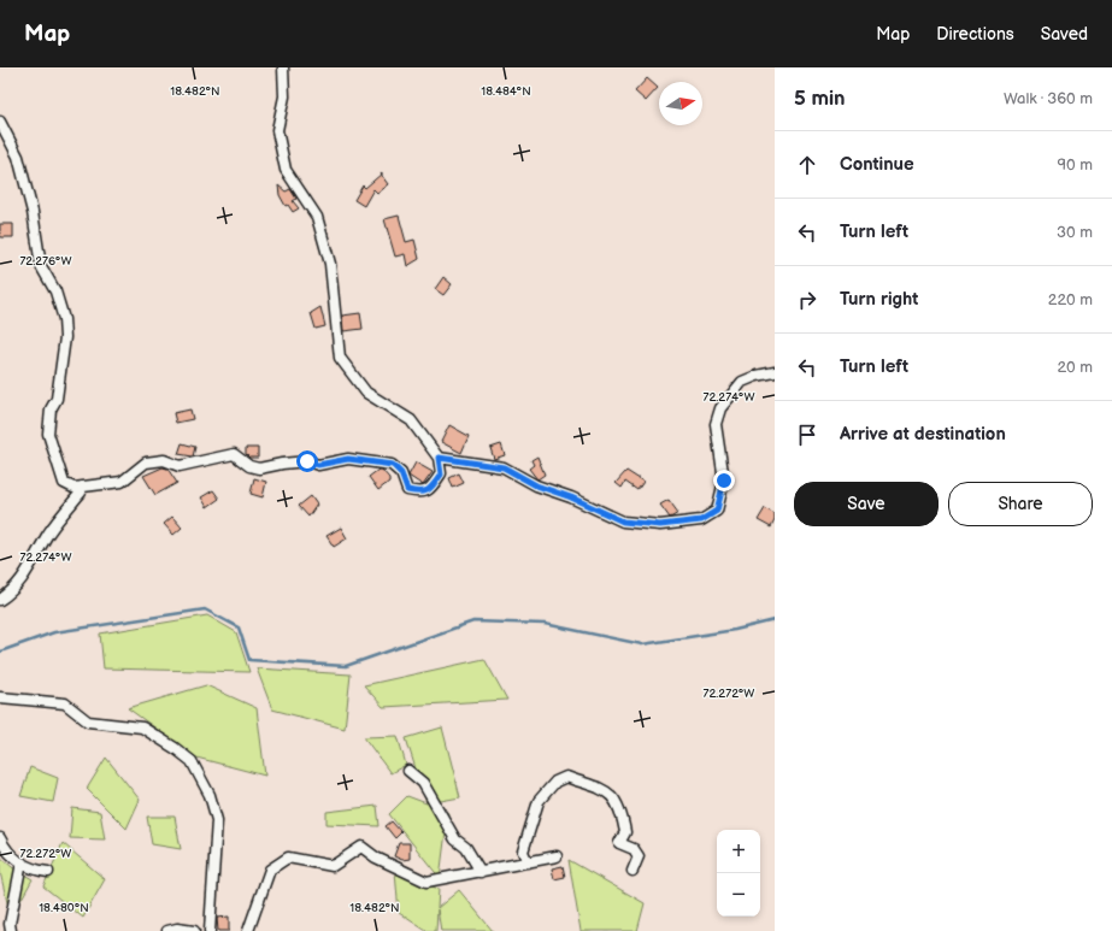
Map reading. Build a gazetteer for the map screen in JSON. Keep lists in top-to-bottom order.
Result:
{
  "north": "right",
  "page": {
    "header": "Map",
    "nav": ["Map", "Directions", "Saved"],
    "heading": ["5 min", "Walk · 360 m"],
    "list": [
      ["Continue", "90 m"],
      ["Turn left", "30 m"],
      ["Turn right", "220 m"],
      ["Turn left", "20 m"],
      "Arrive at destination"
    ],
    "buttons": ["Save", "Share"],
    "map_buttons": ["+", "−"]
  },
  "coordinates": [
    "18.482°N",
    "18.484°N",
    "72.276°W",
    "72.274°W",
    "72.272°W",
    "18.480°N"
  ]
}
